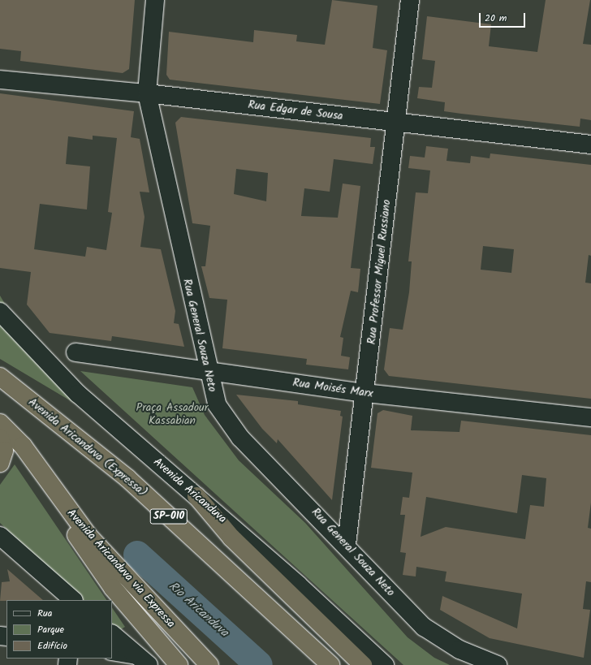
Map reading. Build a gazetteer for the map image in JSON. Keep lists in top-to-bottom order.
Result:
{
  "streets": {
    "highway": ["Avenida Aricanduva (Expressa)", "SP-010", "Avenida Aricanduva via Expressa"],
    "street": [
      "Rua Edgar de Sousa",
      "Rua Professor Miguel Russiano",
      "Rua General Souza Neto",
      "Rua Moisés Marx",
      "Avenida Aricanduva"
    ]
  },
  "crossings": [
    ["Rua Edgar de Sousa", "Rua Professor Miguel Russiano"],
    ["Rua Edgar de Sousa", "Rua General Souza Neto"],
    ["Rua Professor Miguel Russiano", "Rua General Souza Neto"],
    ["Rua Professor Miguel Russiano", "Rua Moisés Marx"],
    ["Rua General Souza Neto", "Rua Moisés Marx"]
  ],
  "water": ["Rio Aricanduva"],
  "parks": ["Praça Assadour Kassabian"],
  "legend": ["Rua", "Parque", "Edifício"],
  "scale_bar": "20 m"
}
